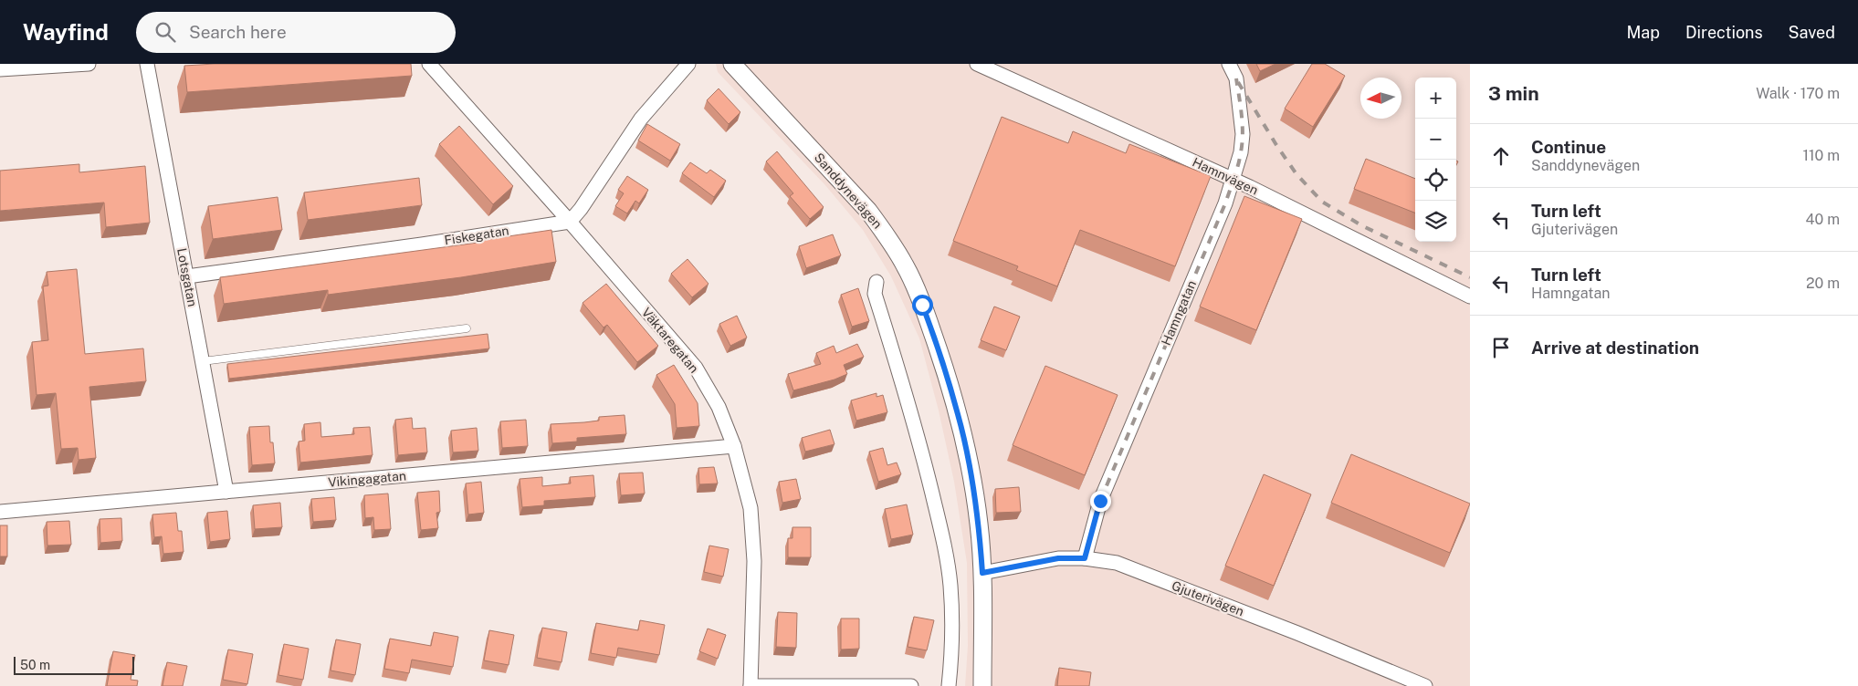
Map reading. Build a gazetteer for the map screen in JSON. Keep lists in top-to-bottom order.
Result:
{
  "streets": {
    "street": [
      "Hamnvägen",
      "Sanddynevägen",
      "Fiskegatan",
      "Lotsgatan",
      "Hamngatan",
      "Väktaregatan",
      "Vikingagatan",
      "Gjuterivägen"
    ]
  },
  "crossings": [
    ["Hamnvägen", "Hamngatan"],
    ["Sanddynevägen", "Gjuterivägen"],
    ["Fiskegatan", "Lotsgatan"],
    ["Fiskegatan", "Väktaregatan"],
    ["Lotsgatan", "Vikingagatan"],
    ["Hamngatan", "Gjuterivägen"],
    ["Väktaregatan", "Vikingagatan"]
  ],
  "scale_bar": "50 m",
  "north": "left",
  "page": {
    "header": "Wayfind",
    "search": "Search here",
    "nav": ["Map", "Directions", "Saved"],
    "heading": ["3 min", "Walk · 170 m"],
    "map_buttons": ["+", "−"],
    "list": [
      ["Continue", "Sanddynevägen", "110 m"],
      ["Turn left", "Gjuterivägen", "40 m"],
      ["Turn left", "Hamngatan", "20 m"],
      "Arrive at destination"
    ],
    "scale": "50 m"
  }
}
